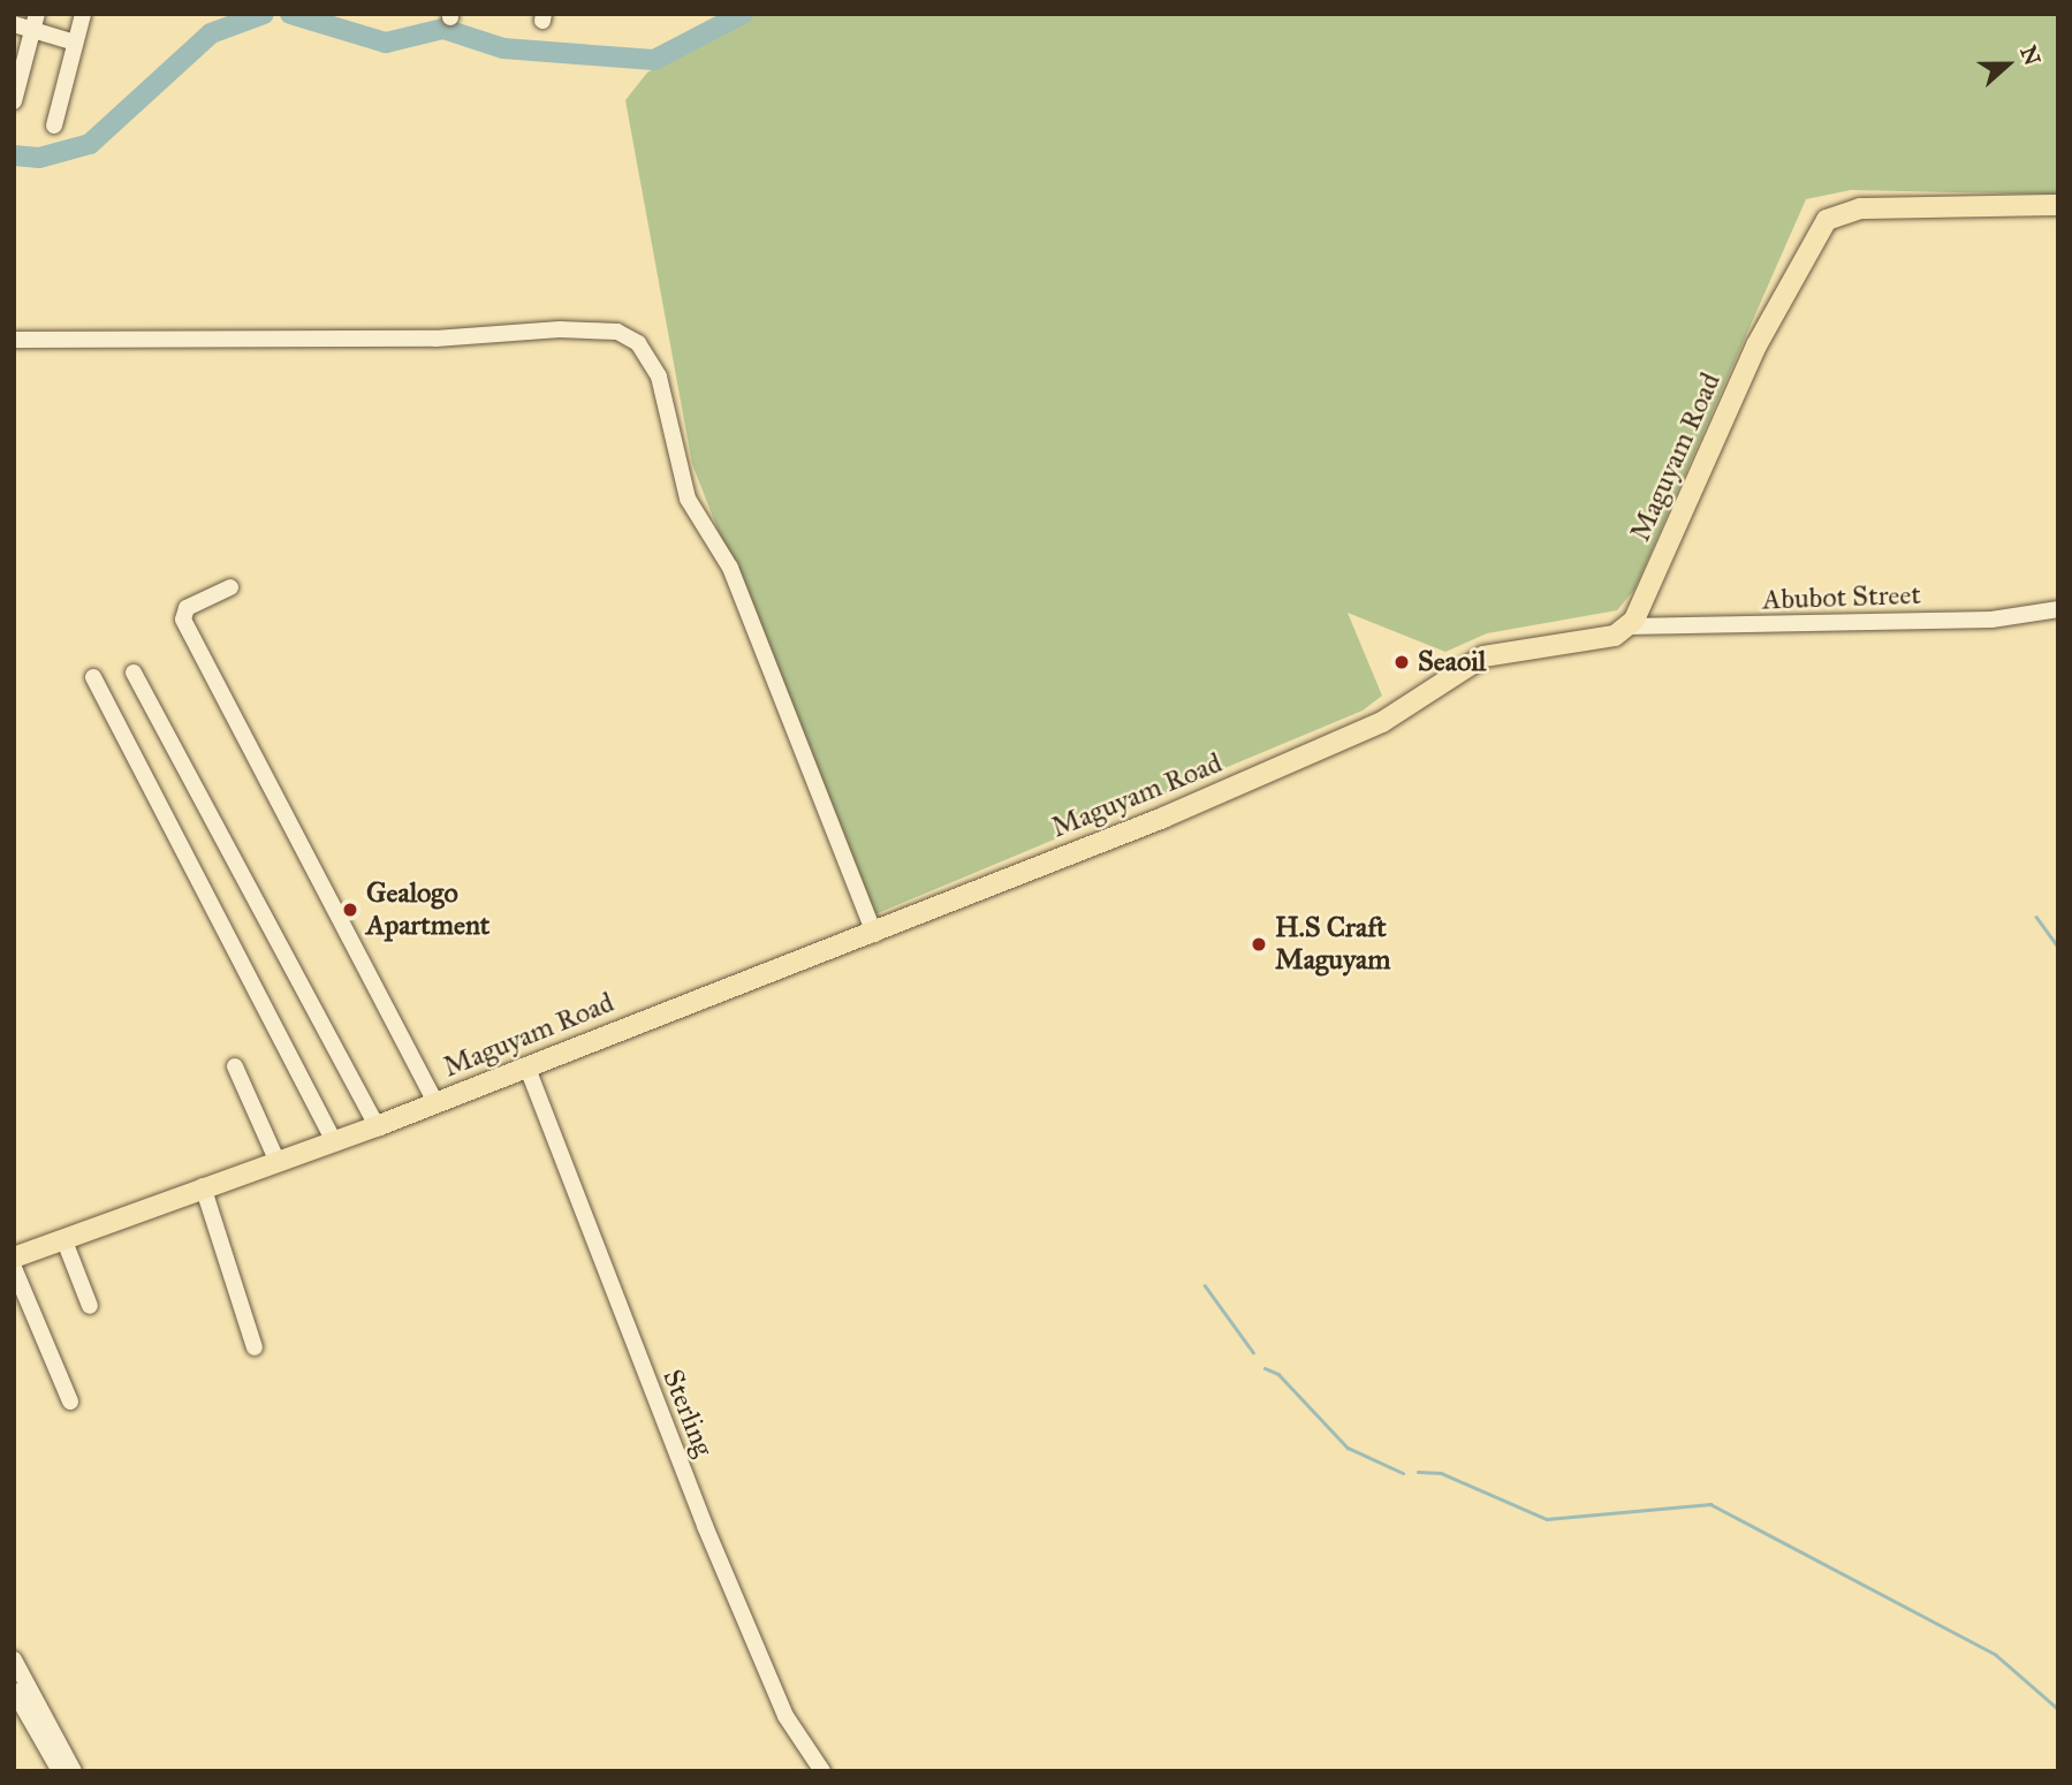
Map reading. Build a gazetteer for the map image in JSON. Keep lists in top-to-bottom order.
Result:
{
  "streets": {
    "main road": ["Maguyam Road"],
    "street": ["Abubot Street", "Sterling"]
  },
  "crossings": [
    ["Maguyam Road", "Abubot Street"],
    ["Maguyam Road", "Sterling"]
  ],
  "places": ["Seaoil", "Gealogo Apartment", "H.S Craft Maguyam"],
  "north": "right"
}
